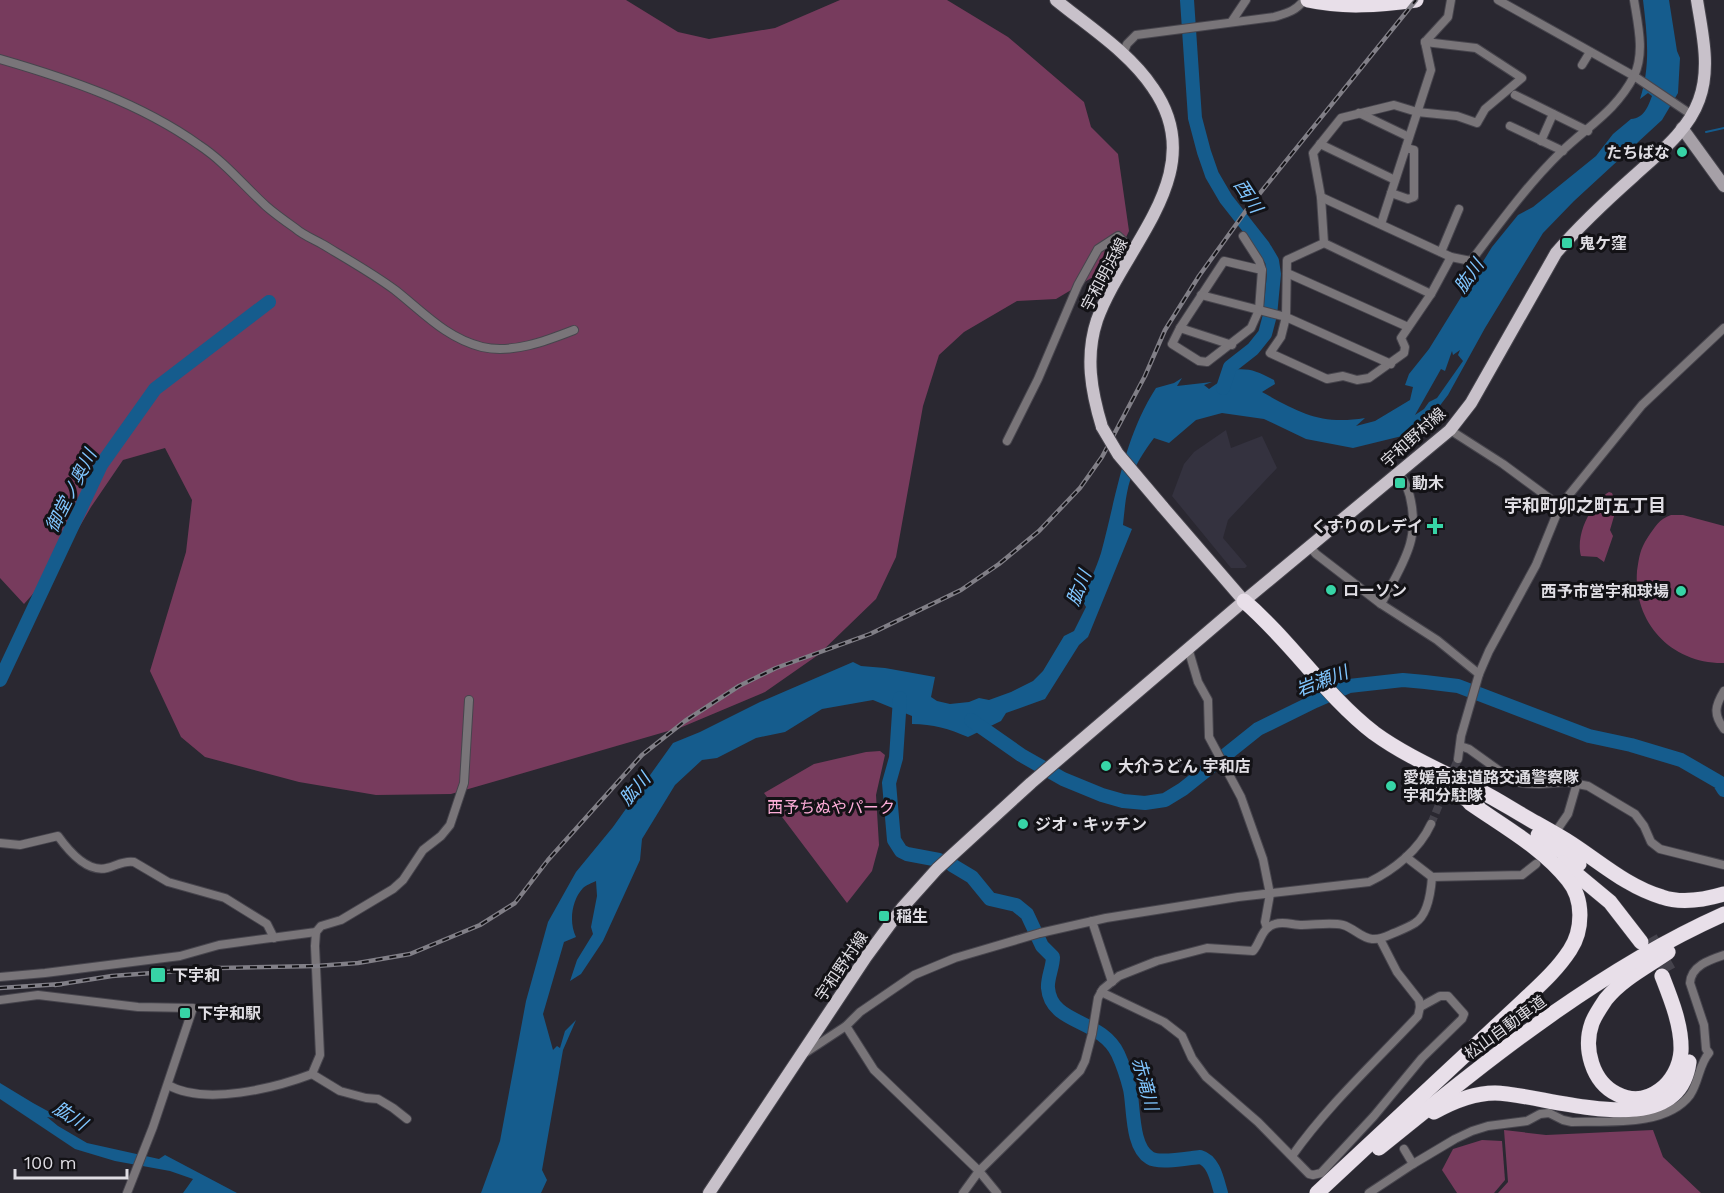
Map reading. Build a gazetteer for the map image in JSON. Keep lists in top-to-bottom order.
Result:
{
  "streets": {
    "highway": ["松山自動車道"],
    "main road": ["宇和明浜線", "宇和野村線"]
  },
  "crossings": [
    ["宇和明浜線", "宇和野村線"]
  ],
  "districts": ["宇和町卯之町五丁目"],
  "water": [
    "西川",
    "肱川",
    "御堂ノ奥川",
    "岩瀬川",
    "赤滝川"
  ],
  "parks": ["西予ちぬやパーク"],
  "places": {
    "other": [
      "たちばな",
      "ローソン",
      "西予市営宇和球場",
      "大介うどん 宇和店",
      "愛媛高速道路交通警察隊 宇和分駐隊",
      "ジオ・キッチン"
    ],
    "transit": [
      "鬼ケ窪",
      "動木",
      "稲生",
      "下宇和",
      "下宇和駅"
    ],
    "health": ["くすりのレデイ"]
  },
  "scale_bar": "100 m"
}
